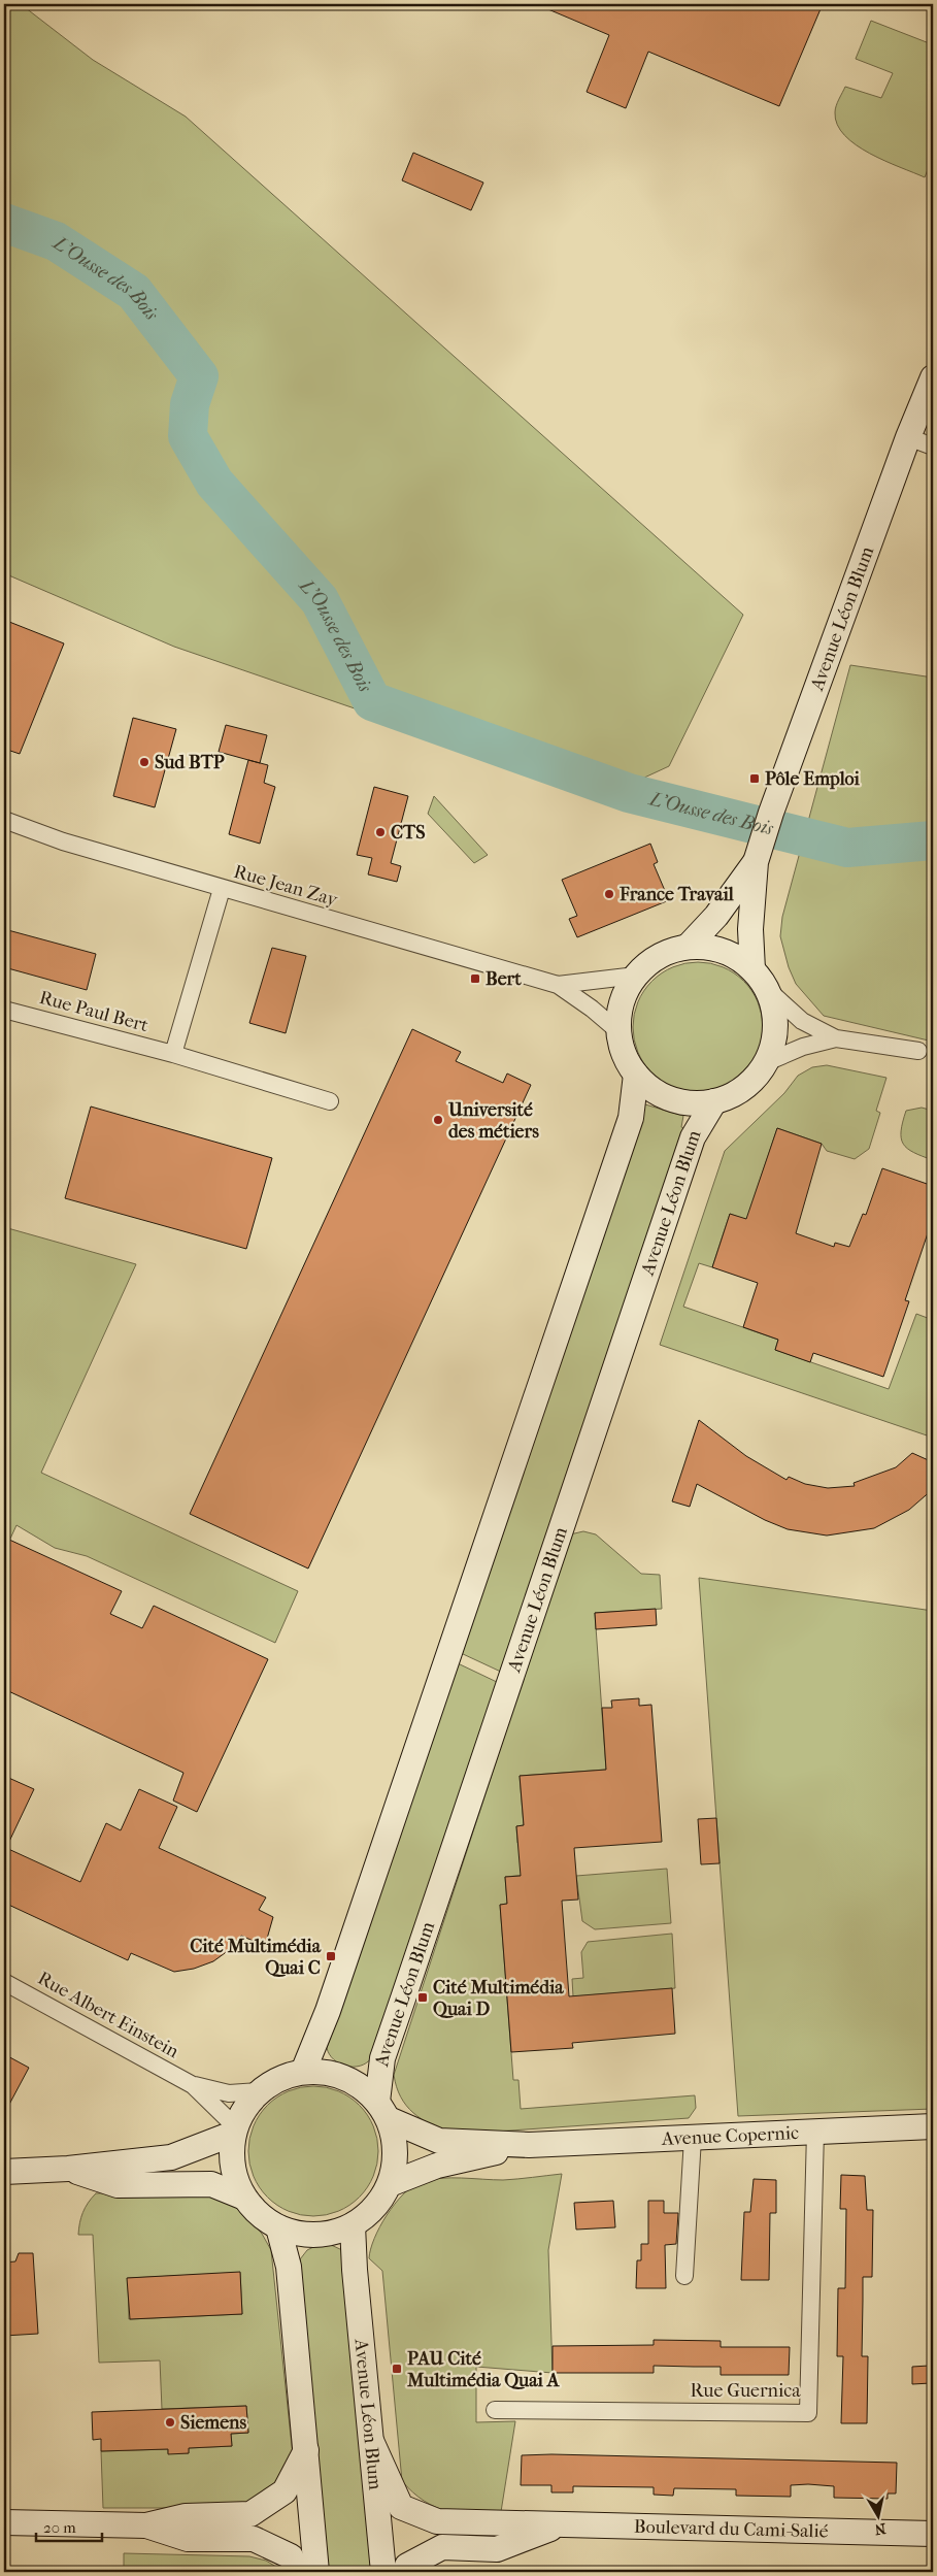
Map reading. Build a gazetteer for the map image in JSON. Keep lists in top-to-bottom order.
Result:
{
  "streets": {
    "street": [
      "Avenue Léon Blum",
      "Rue Jean Zay",
      "Rue Paul Bert",
      "Rue Albert Einstein",
      "Avenue Copernic",
      "Rue Guernica",
      "Boulevard du Cami-Salié"
    ]
  },
  "crossings": [
    ["Avenue Léon Blum", "Rue Jean Zay"],
    ["Avenue Léon Blum", "Rue Albert Einstein"],
    ["Avenue Léon Blum", "Avenue Copernic"],
    ["Avenue Léon Blum", "Boulevard du Cami-Salié"],
    ["Rue Albert Einstein", "Avenue Copernic"],
    ["Avenue Copernic", "Rue Guernica"]
  ],
  "water": ["L'Ousse des Bois"],
  "places": {
    "other": [
      "Sud BTP",
      "CTS",
      "France Travail",
      "Université des métiers",
      "Siemens"
    ],
    "transit": [
      "Pôle Emploi",
      "Bert",
      "Cité Multimédia Quai C",
      "Cité Multimédia Quai D",
      "PAU Cité Multimédia Quai A"
    ]
  },
  "scale_bar": "20 m",
  "north": "bottom"
}
